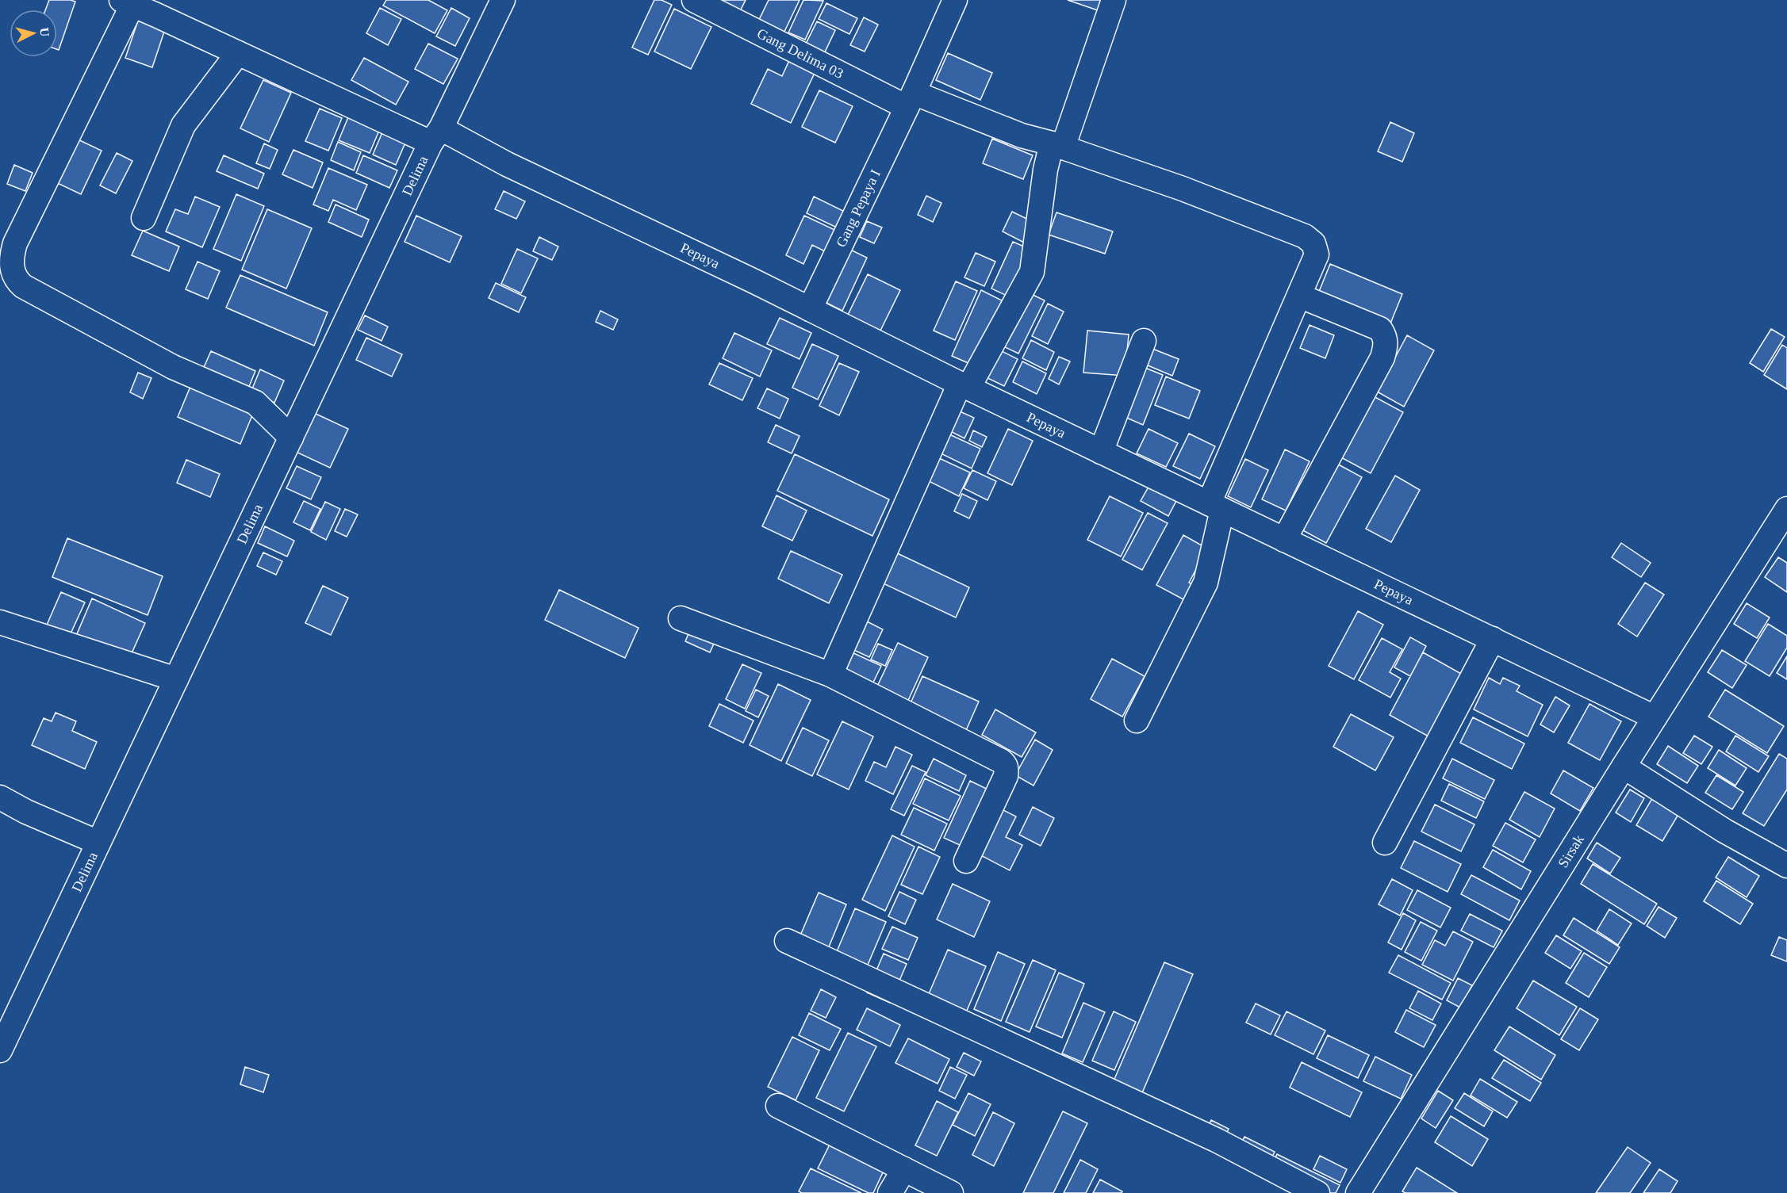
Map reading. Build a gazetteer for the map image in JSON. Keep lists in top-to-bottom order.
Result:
{
  "streets": {
    "street": [
      "Gang Delima 03",
      "Delima",
      "Gang Pepaya I",
      "Pepaya",
      "Sirsak"
    ]
  },
  "crossings": [
    ["Gang Delima 03", "Gang Pepaya I"],
    ["Delima", "Pepaya"],
    ["Gang Pepaya I", "Pepaya"],
    ["Pepaya", "Sirsak"]
  ],
  "north": "right"
}
